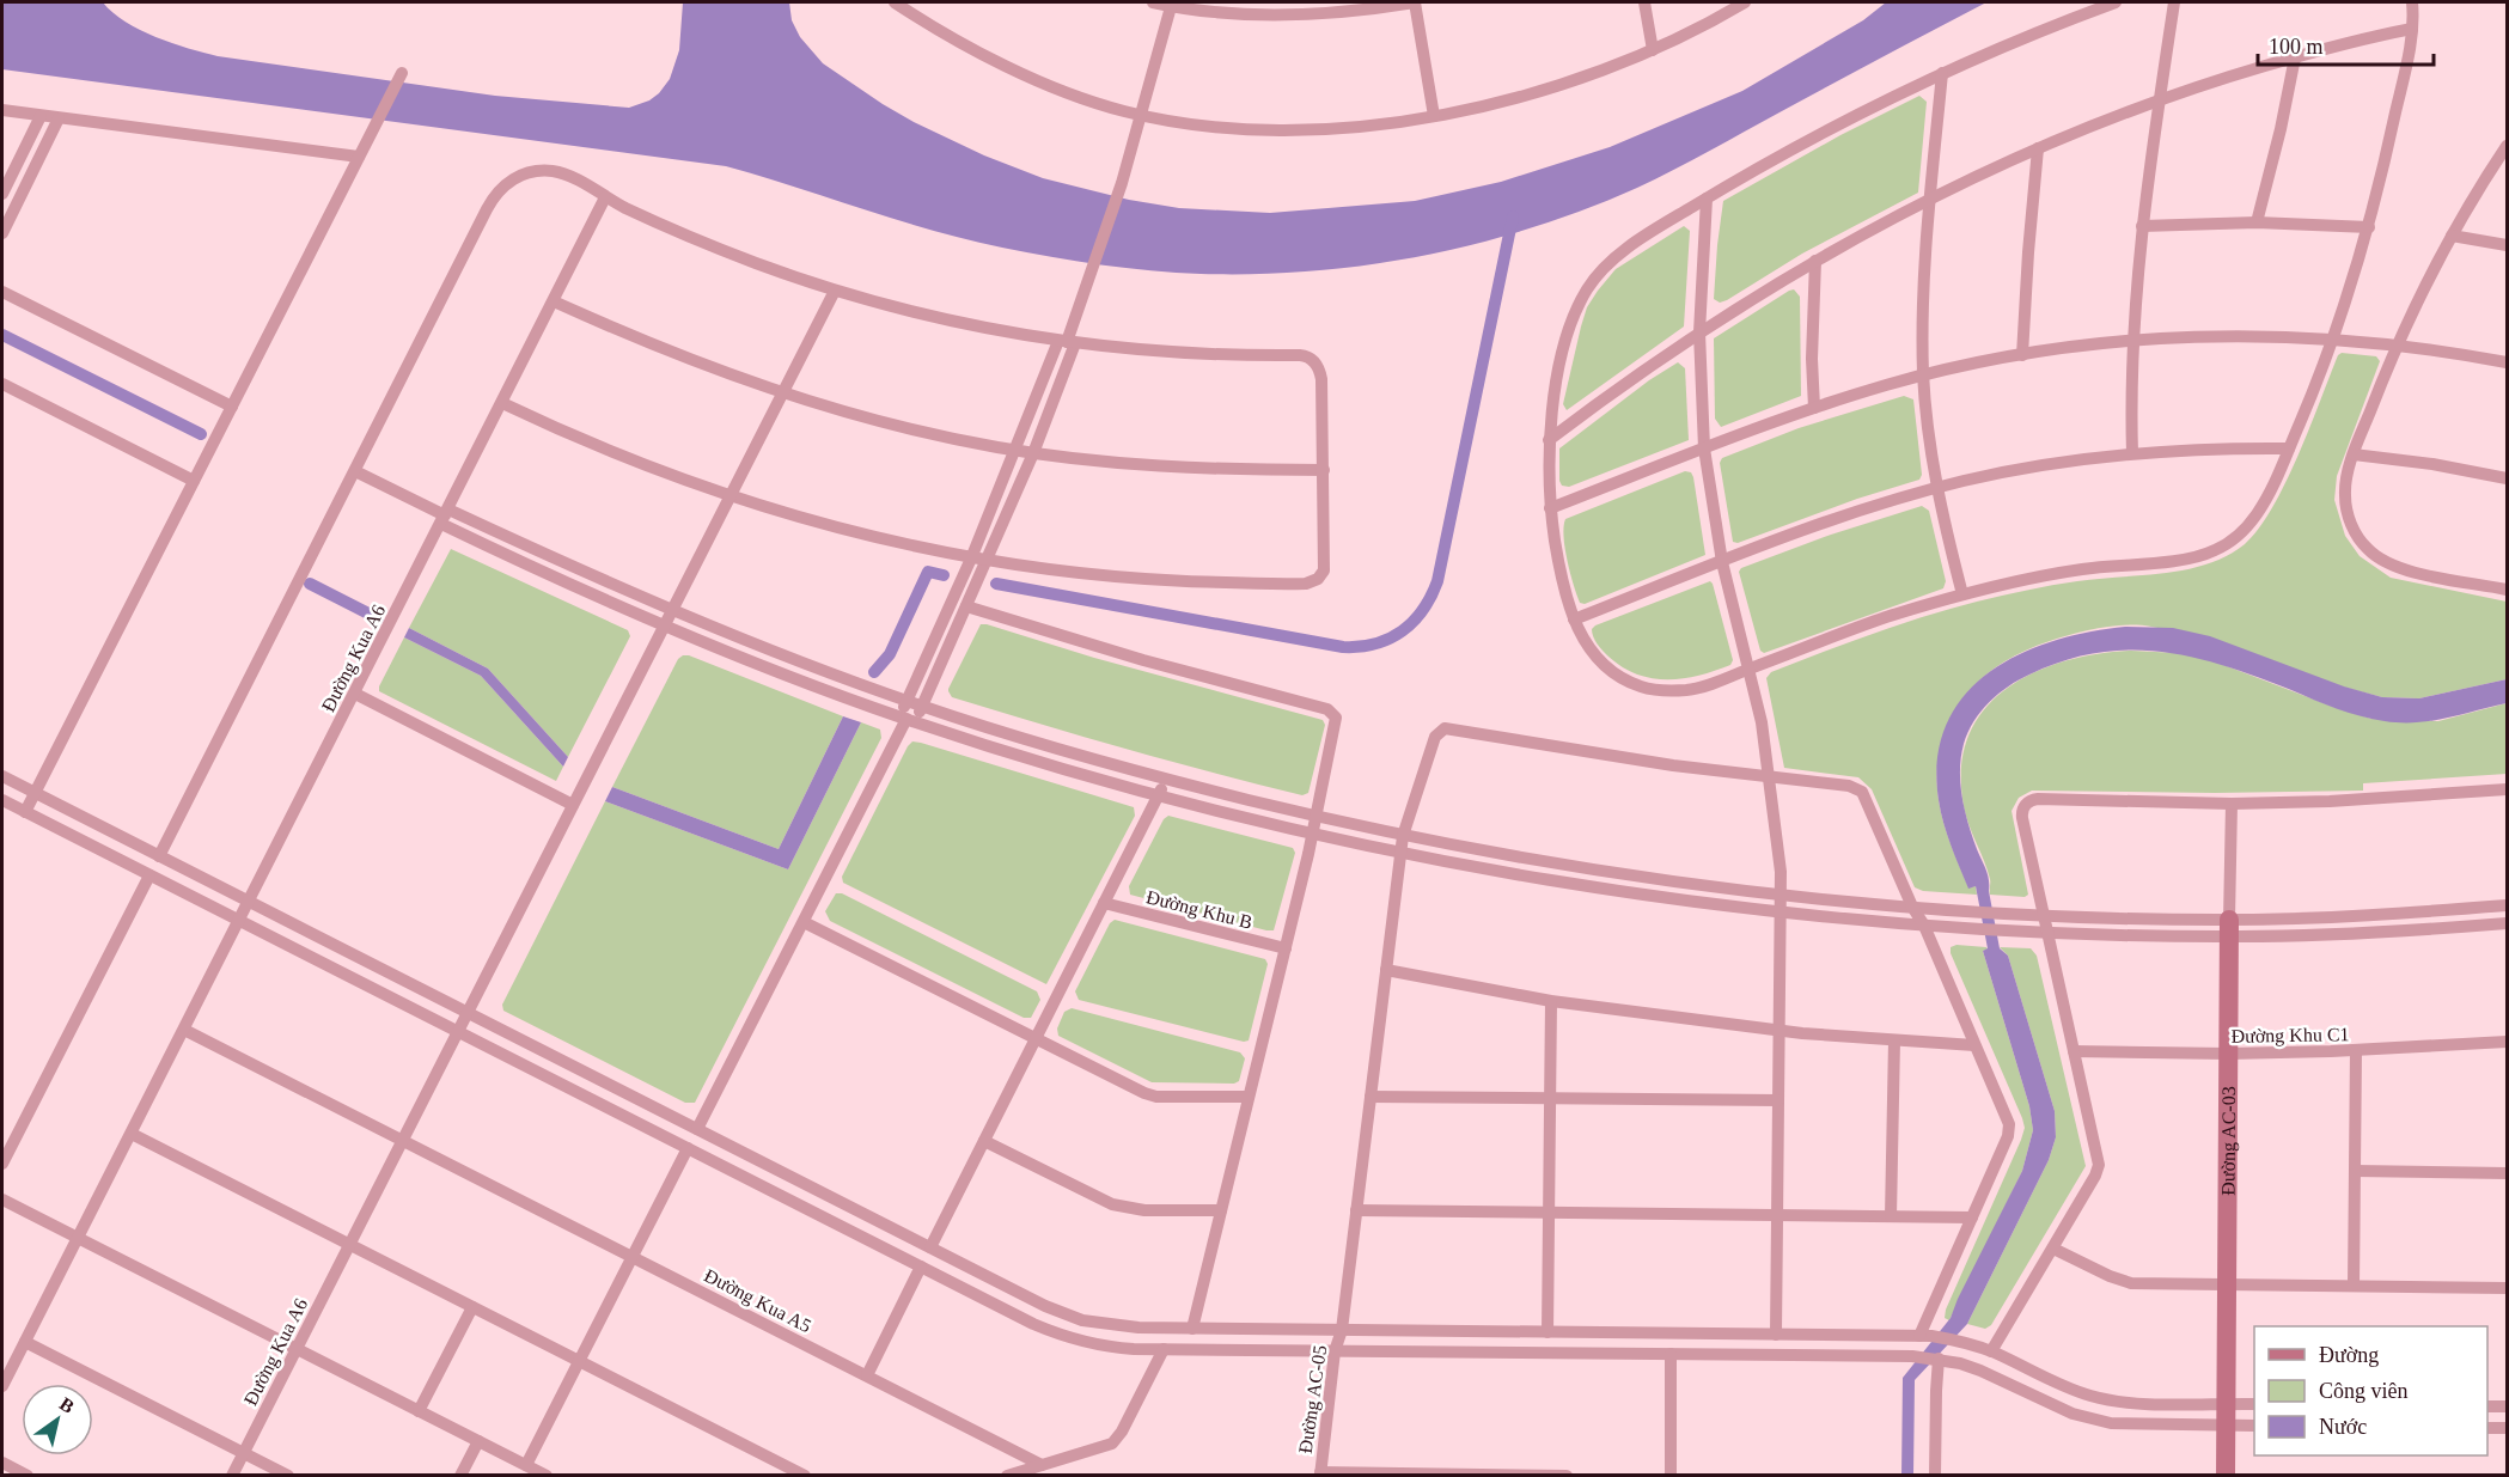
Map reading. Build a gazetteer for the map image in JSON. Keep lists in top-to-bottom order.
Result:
{
  "streets": {
    "street": [
      "Đường Kua A6",
      "Đường Khu B",
      "Đường Khu C1",
      "Đường AC-03",
      "Đường Kua A5",
      "Đường AC-05"
    ]
  },
  "crossings": [
    ["Đường Khu C1", "Đường AC-03"]
  ],
  "legend": ["Đường", "Công viên", "Nước"],
  "scale_bar": "100 m",
  "north": "top right"
}
